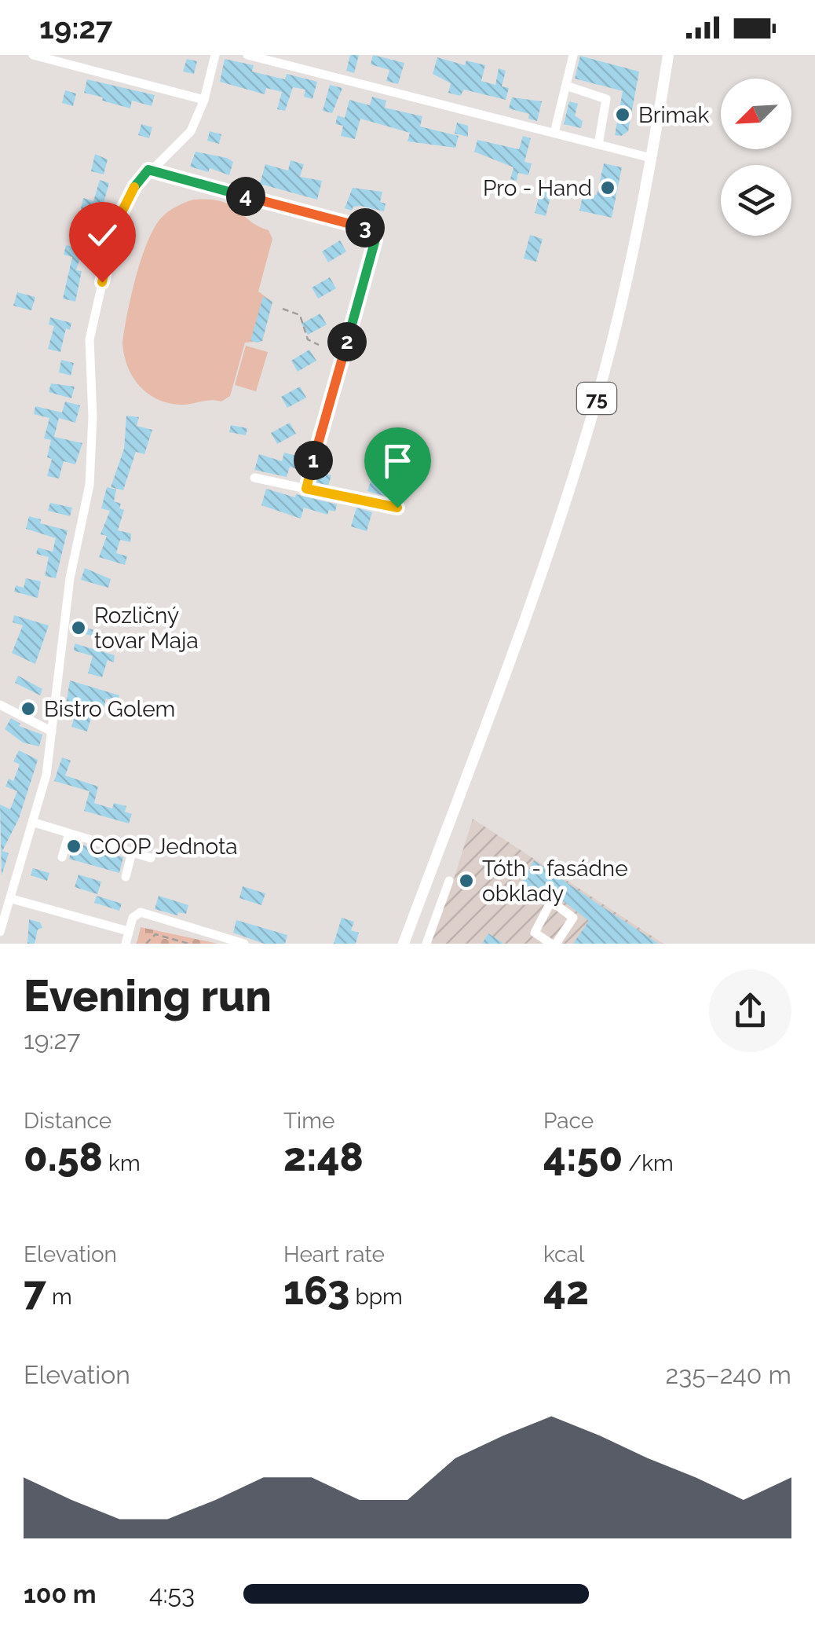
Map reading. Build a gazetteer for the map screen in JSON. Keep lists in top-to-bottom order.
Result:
{
  "streets": {
    "main road": ["75"]
  },
  "places": [
    "Brimak",
    "Pro - Hand",
    "Rozličný tovar Maja",
    "Bistro Golem",
    "COOP Jednota",
    "Tóth - fasádne obklady"
  ],
  "north": "bottom left",
  "page": {
    "status": "19:27",
    "pins": [
      "4",
      "3",
      "2",
      "1"
    ],
    "heading": ["Evening run", "19:27"],
    "stats": [
      ["Distance", "0.58 km"],
      ["Time", "2:48"],
      ["Pace", "4:50 /km"],
      ["Elevation", "7 m"],
      ["Heart rate", "163 bpm"],
      ["kcal", "42"]
    ],
    "chart": ["Elevation", "235–240 m"],
    "list": [
      {
        "name": "100 m",
        "note": "4:53"
      }
    ]
  }
}
